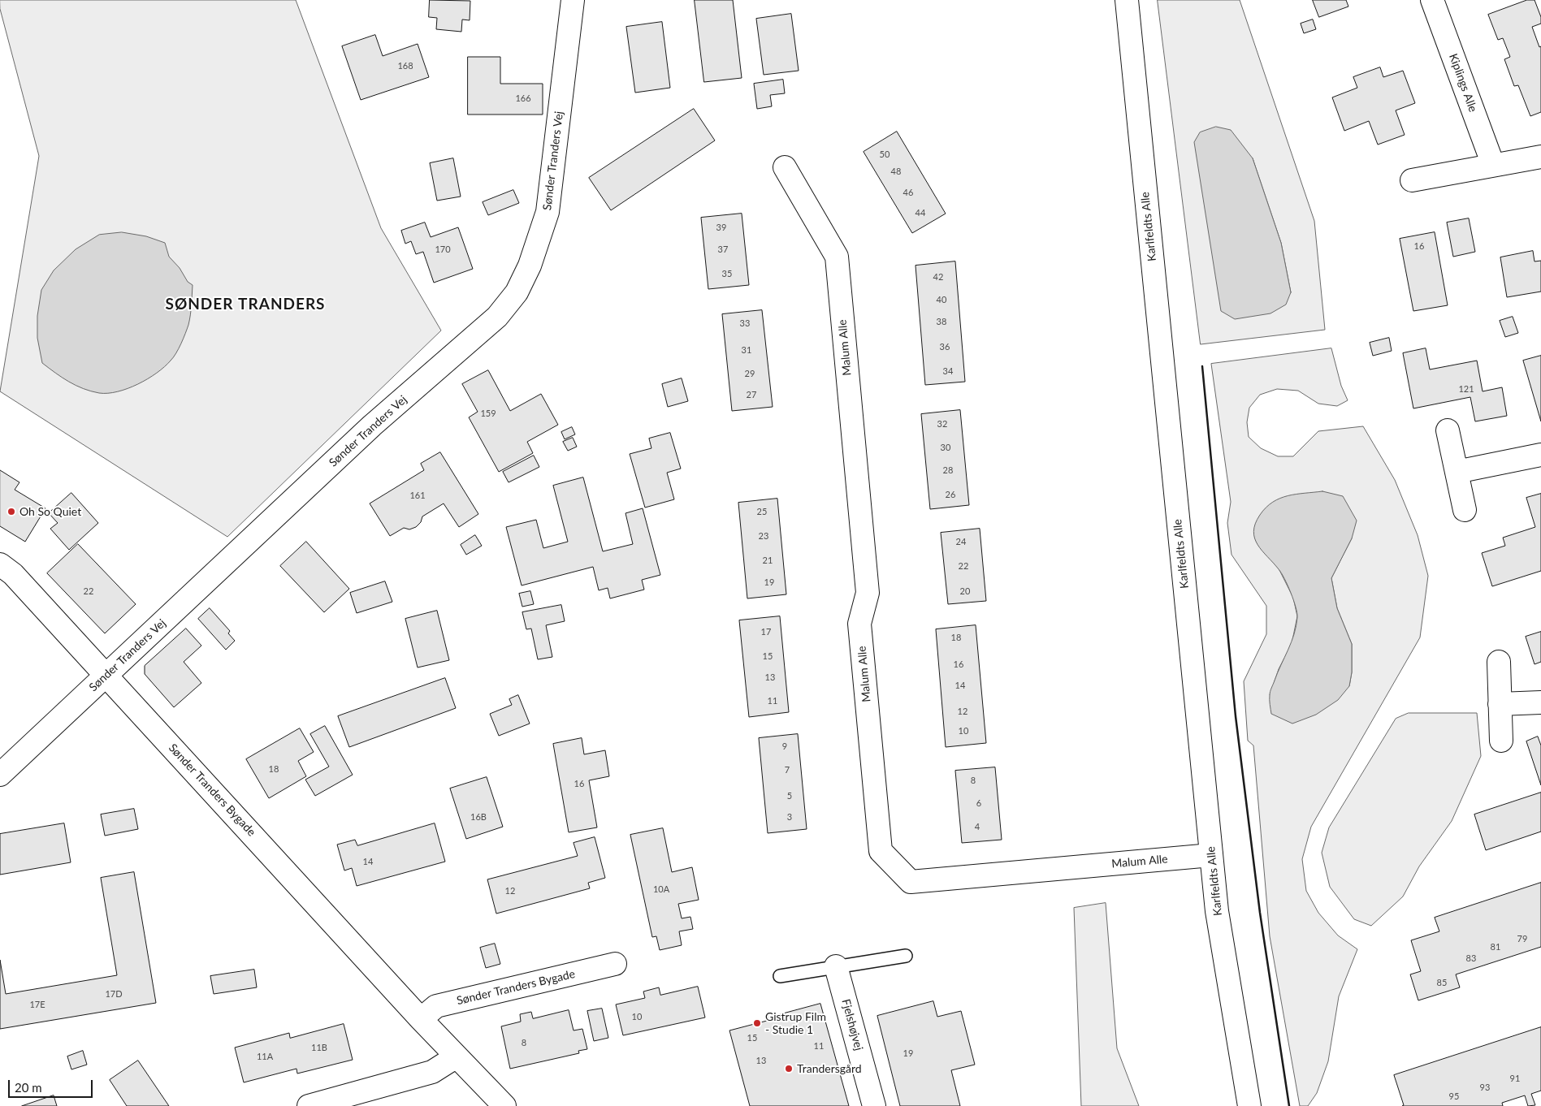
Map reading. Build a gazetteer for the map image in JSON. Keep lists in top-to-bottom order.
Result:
{
  "streets": {
    "street": [
      "Kiplings Alle",
      "Sønder Tranders Vej",
      "Karlfeldts Alle",
      "Malum Alle",
      "Sønder Tranders Bygade",
      "Fjelshøjvej"
    ]
  },
  "crossings": [
    ["Sønder Tranders Vej", "Sønder Tranders Bygade"],
    ["Karlfeldts Alle", "Malum Alle"]
  ],
  "districts": ["SØNDER TRANDERS"],
  "places": ["Oh So Quiet", "Gistrup Film - Studie 1", "Trandersgård"],
  "house_numbers": [
    "168",
    "166",
    "50",
    "48",
    "46",
    "44",
    "39",
    "16",
    "170",
    "37",
    "35",
    "42",
    "40",
    "38",
    "33",
    "36",
    "31",
    "34",
    "29",
    "121",
    "27",
    "159",
    "32",
    "30",
    "28",
    "26",
    "161",
    "25",
    "23",
    "24",
    "21",
    "22",
    "19",
    "22",
    "20",
    "17",
    "18",
    "15",
    "16",
    "13",
    "14",
    "11",
    "12",
    "10",
    "9",
    "18",
    "7",
    "8",
    "16",
    "5",
    "6",
    "16B",
    "3",
    "4",
    "14",
    "10A",
    "12",
    "79",
    "81",
    "83",
    "85",
    "17D",
    "17E",
    "10",
    "15",
    "8",
    "11",
    "11B",
    "19",
    "11A",
    "13",
    "91",
    "93",
    "95"
  ],
  "scale_bar": "20 m"
}
